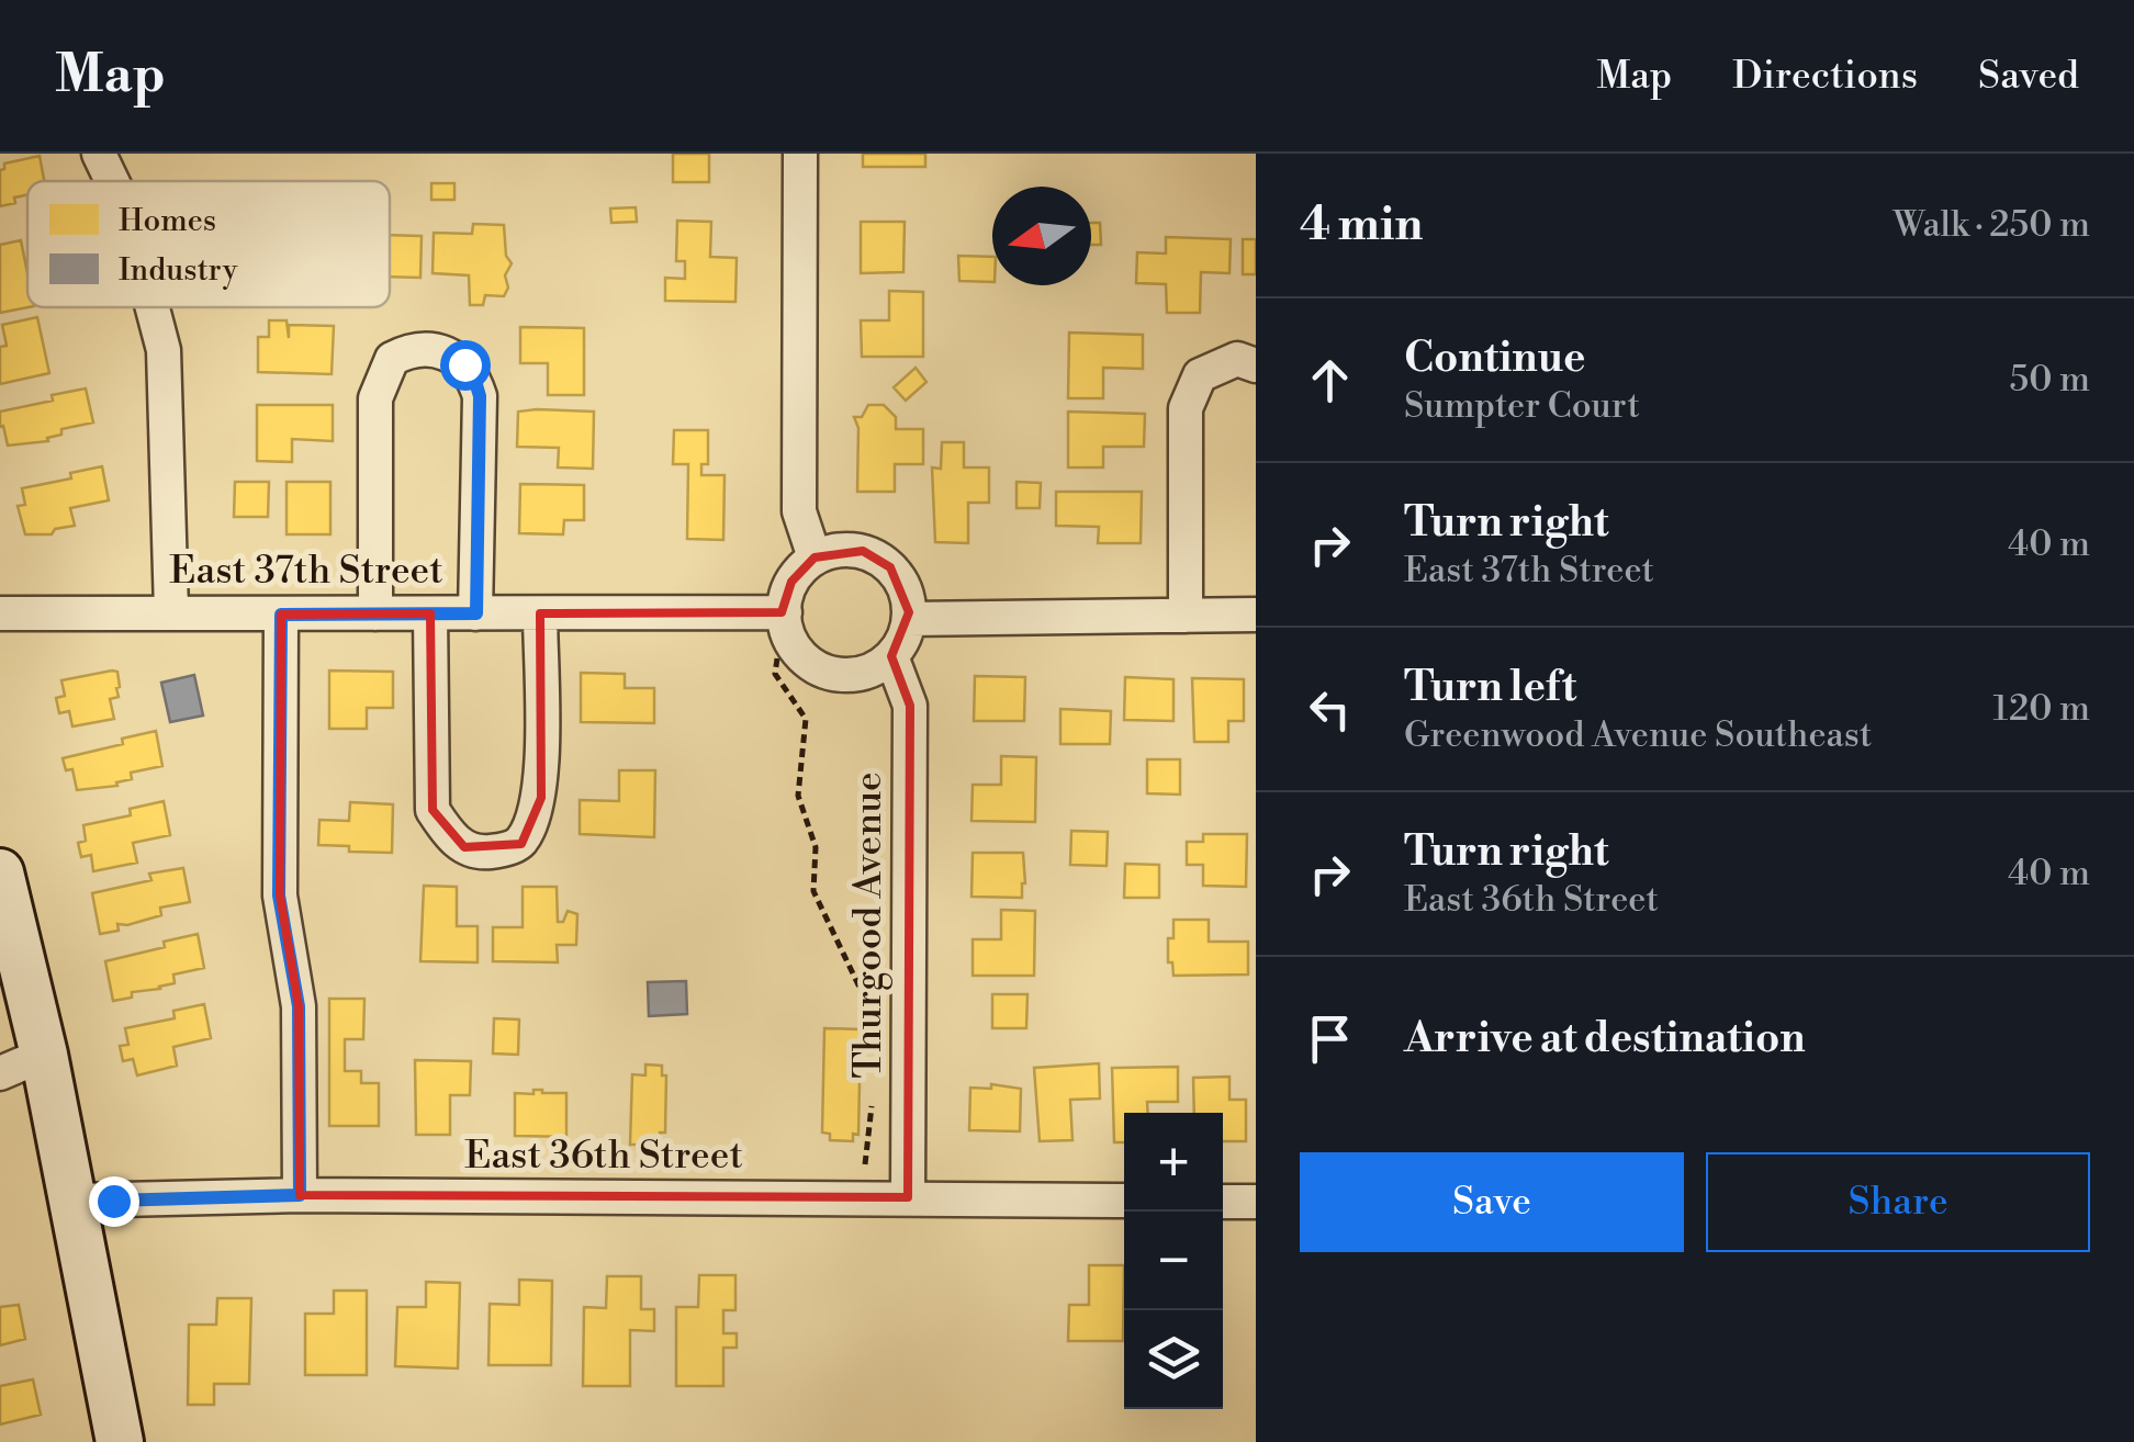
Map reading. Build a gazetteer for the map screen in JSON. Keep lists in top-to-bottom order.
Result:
{
  "streets": {
    "street": ["East 37th Street", "Thurgood Avenue", "East 36th Street"]
  },
  "crossings": [
    ["East 37th Street", "Thurgood Avenue"],
    ["Thurgood Avenue", "East 36th Street"]
  ],
  "legend": ["Homes", "Industry"],
  "north": "left",
  "page": {
    "header": "Map",
    "nav": ["Map", "Directions", "Saved"],
    "heading": ["4 min", "Walk · 250 m"],
    "list": [
      ["Continue", "Sumpter Court", "50 m"],
      ["Turn right", "East 37th Street", "40 m"],
      ["Turn left", "Greenwood Avenue Southeast", "120 m"],
      ["Turn right", "East 36th Street", "40 m"],
      "Arrive at destination"
    ],
    "map_buttons": ["+", "−"],
    "buttons": ["Save", "Share"]
  }
}
